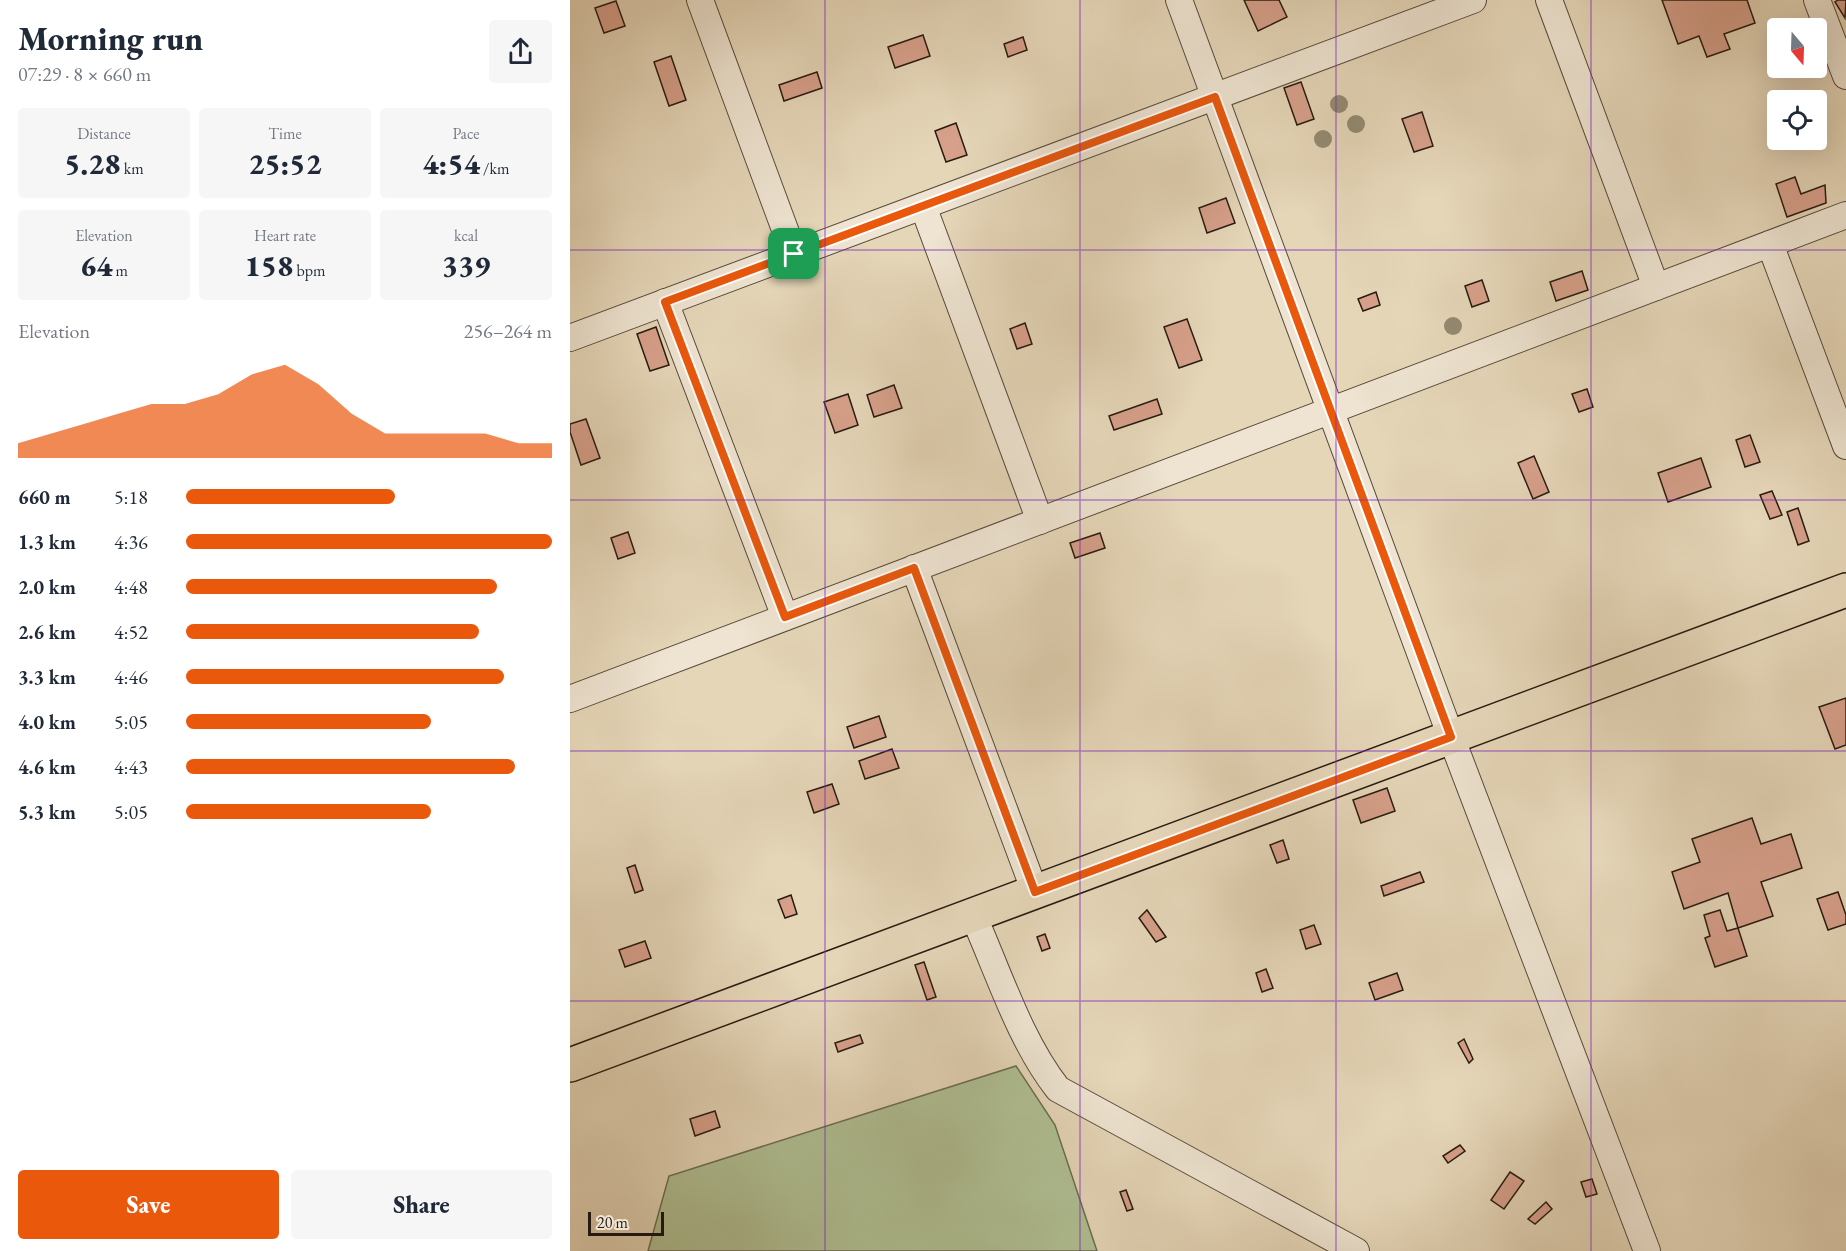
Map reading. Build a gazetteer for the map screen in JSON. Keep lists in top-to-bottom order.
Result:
{
  "scale_bar": "20 m",
  "north": "bottom",
  "page": {
    "heading": ["Morning run", "07:29 · 8 × 660 m"],
    "stats": [
      ["Distance", "5.28 km"],
      ["Time", "25:52"],
      ["Pace", "4:54 /km"],
      ["Elevation", "64 m"],
      ["Heart rate", "158 bpm"],
      ["kcal", "339"]
    ],
    "chart": ["Elevation", "256–264 m"],
    "list": [
      {
        "name": "660 m",
        "note": "5:18"
      },
      {
        "name": "1.3 km",
        "note": "4:36"
      },
      {
        "name": "2.0 km",
        "note": "4:48"
      },
      {
        "name": "2.6 km",
        "note": "4:52"
      },
      {
        "name": "3.3 km",
        "note": "4:46"
      },
      {
        "name": "4.0 km",
        "note": "5:05"
      },
      {
        "name": "4.6 km",
        "note": "4:43"
      },
      {
        "name": "5.3 km",
        "note": "5:05"
      }
    ],
    "buttons": ["Save", "Share"],
    "scale": "20 m"
  }
}
